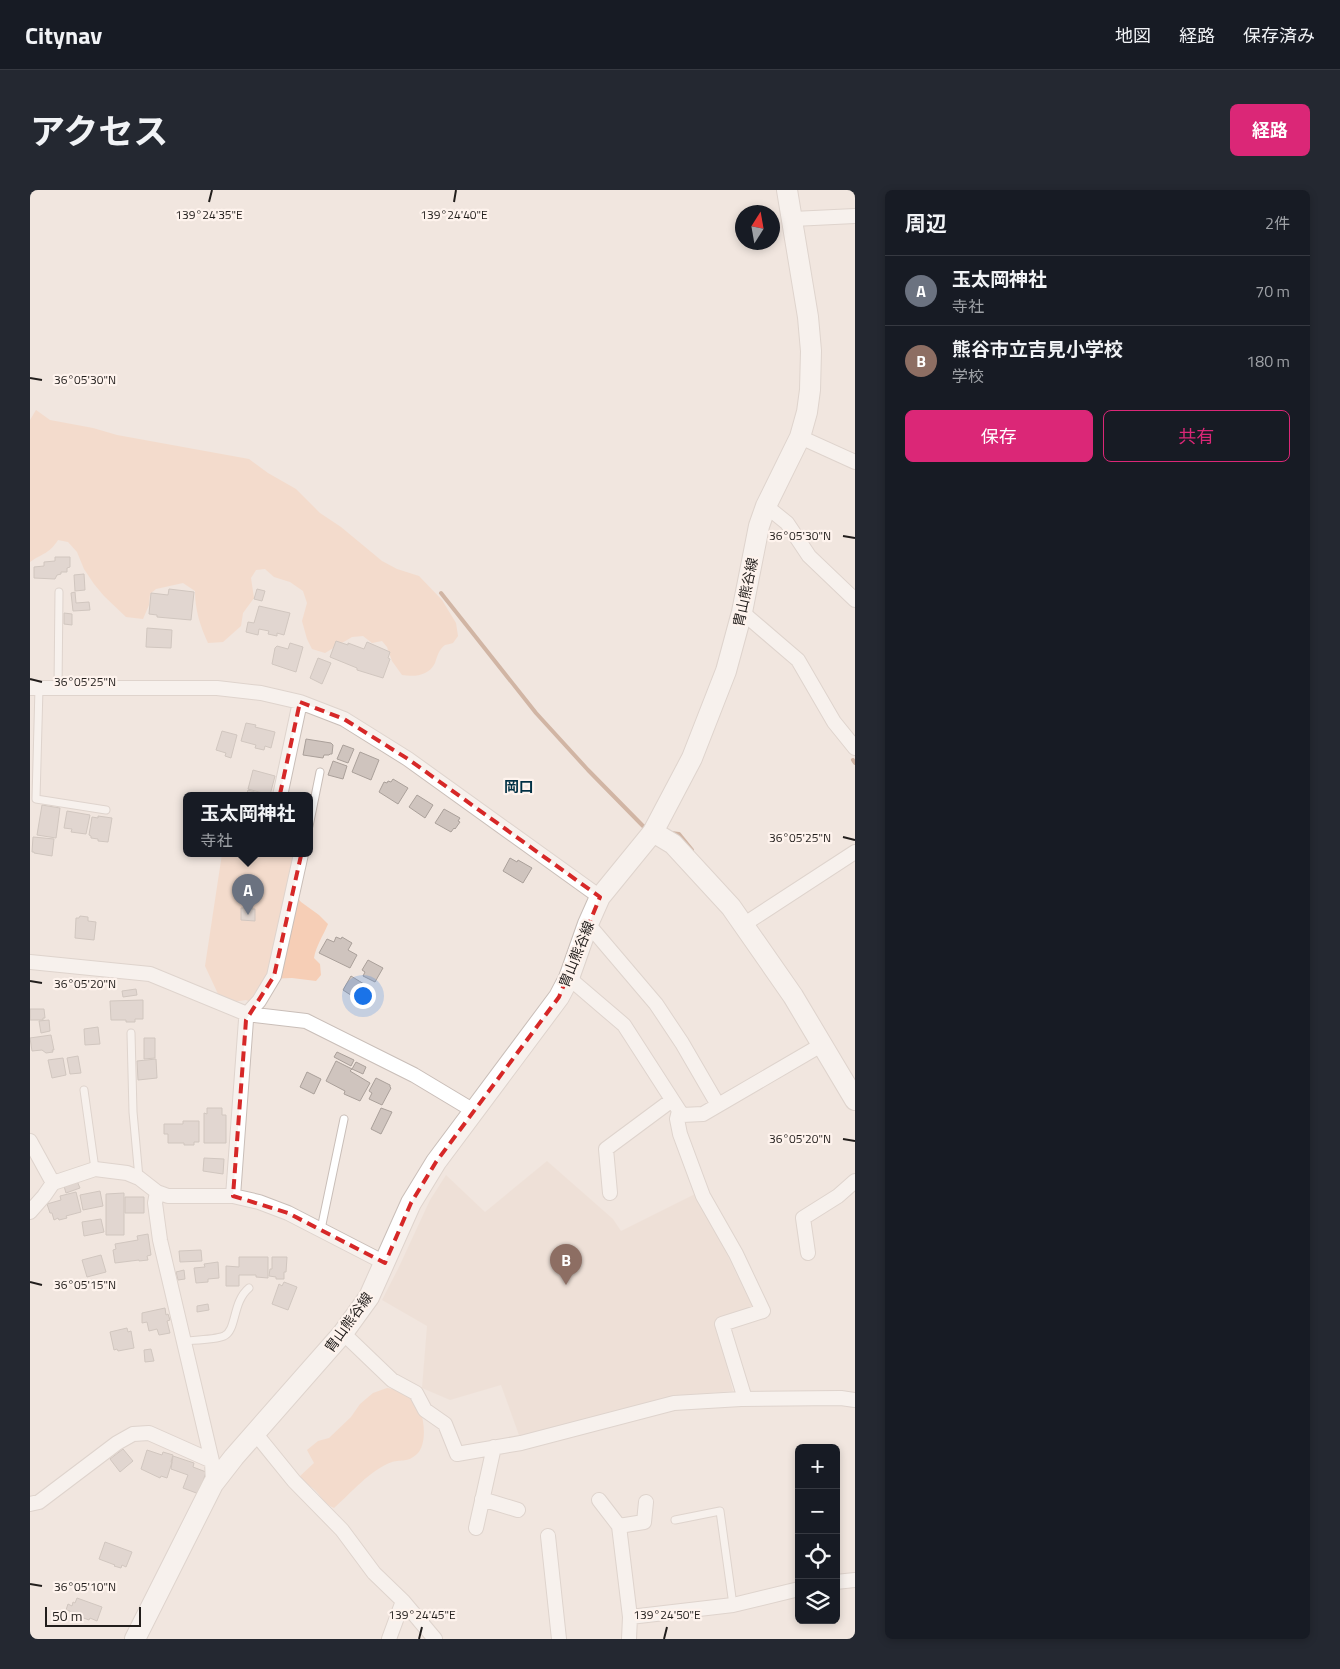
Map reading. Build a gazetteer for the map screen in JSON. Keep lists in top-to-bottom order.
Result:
{
  "streets": {
    "main road": ["胄山熊谷線"]
  },
  "districts": ["岡口"],
  "scale_bar": "50 m",
  "north": "top",
  "page": {
    "header": "Citynav",
    "nav": ["地図", "経路", "保存済み"],
    "title": "アクセス",
    "buttons": [
      "経路",
      ["保存", "共有"]
    ],
    "heading": ["周辺", "2件"],
    "list": [
      {
        "mark": "A",
        "name": "玉太岡神社",
        "note": "寺社",
        "value": "70 m"
      },
      {
        "mark": "B",
        "name": "熊谷市立吉見小学校",
        "note": "学校",
        "value": "180 m"
      }
    ],
    "popup": ["玉太岡神社", "寺社"],
    "pins": ["A", "B"],
    "map_buttons": ["+", "−"],
    "scale": "50 m"
  },
  "coordinates": [
    "139°24'35\"E",
    "139°24'40\"E",
    "36°05'30\"N",
    "36°05'25\"N",
    "36°05'20\"N",
    "36°05'15\"N",
    "36°05'10\"N",
    "139°24'45\"E",
    "139°24'50\"E"
  ]
}
